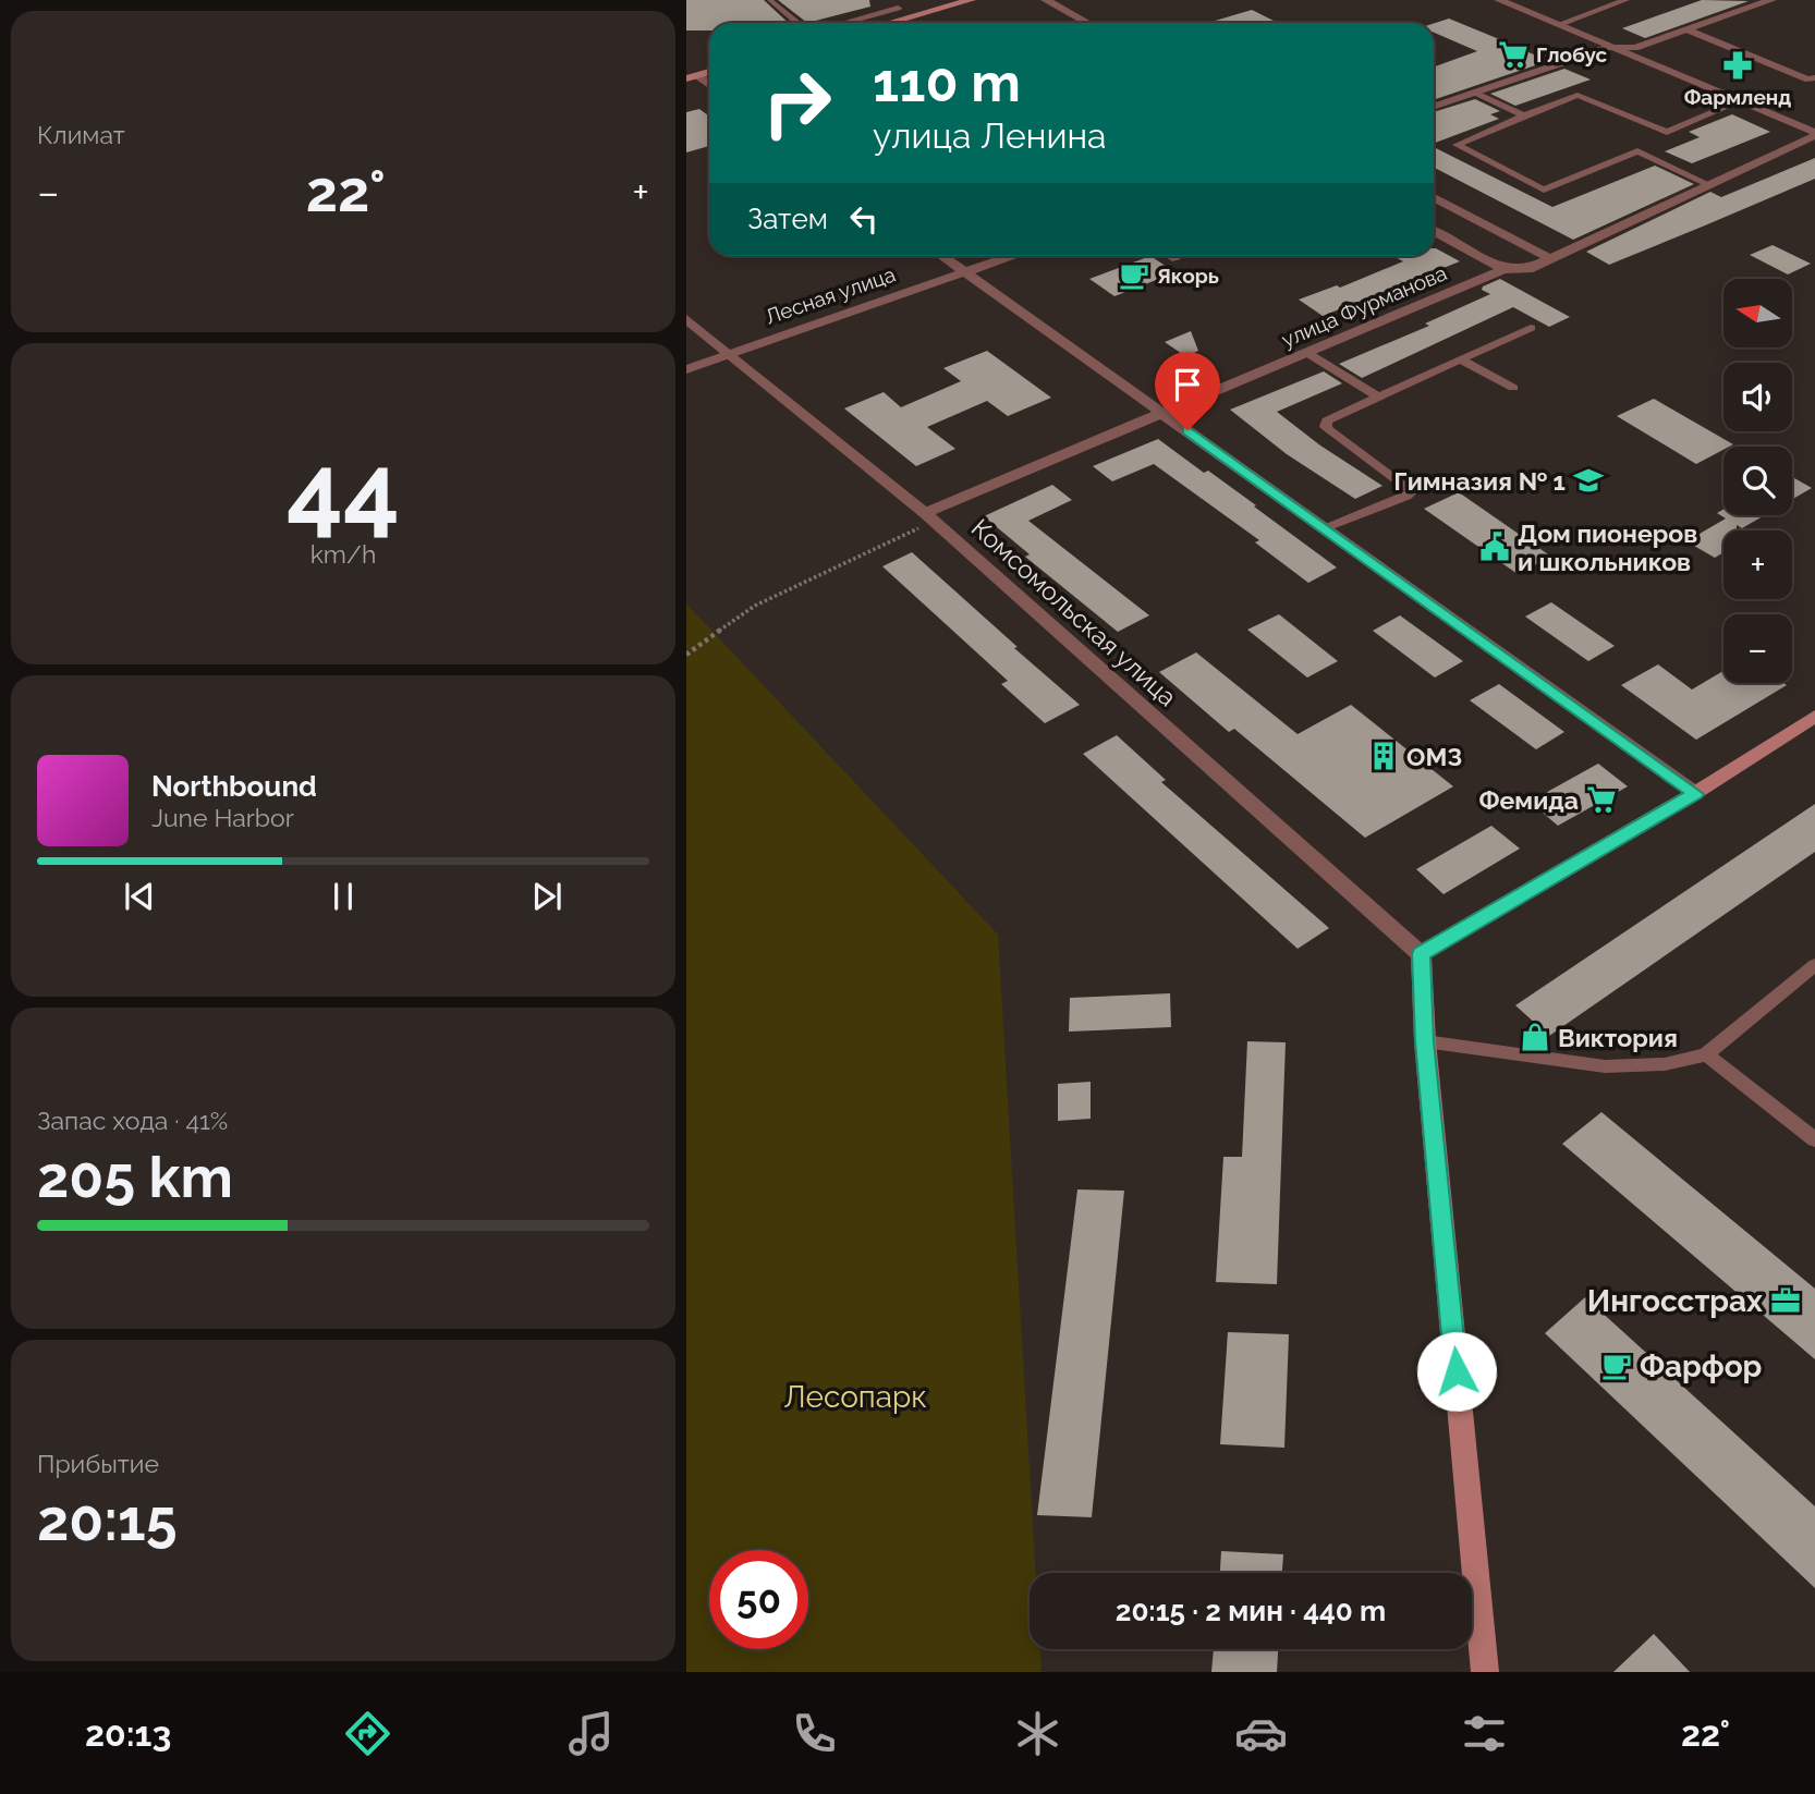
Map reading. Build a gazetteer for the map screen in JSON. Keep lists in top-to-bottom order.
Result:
{
  "streets": {
    "street": ["Лесная улица", "улица Фурманова", "Комсомольская улица"]
  },
  "crossings": [
    ["Лесная улица", "Комсомольская улица"],
    ["улица Фурманова", "Комсомольская улица"]
  ],
  "parks": ["Лесопарк"],
  "places": {
    "supermarket": ["Глобус", "Фемида"],
    "pharmacy": ["Фармленд"],
    "cafe": ["Якорь", "Фарфор"],
    "school or university": ["Гимназия № 1"],
    "public building": ["Дом пионеров и школьников"],
    "building": ["ОМЗ"],
    "shop": ["Виктория"],
    "office": ["Ингосстрах"]
  },
  "north": "left",
  "page": {
    "tile": [
      "Климат",
      ["44", "km/h"],
      ["Запас хода · 41%", "205 km"],
      ["Прибытие", "20:15"]
    ],
    "turn": ["110 m", "улица Ленина"],
    "heat": ["−", "22°", "+"],
    "then": "Затем",
    "map_buttons": ["+", "−"],
    "song": ["Northbound", "June Harbor"],
    "limit": "50",
    "trip": "20:15 · 2 мин · 440 m",
    "tabs": ["20:13", "22°"]
  }
}
